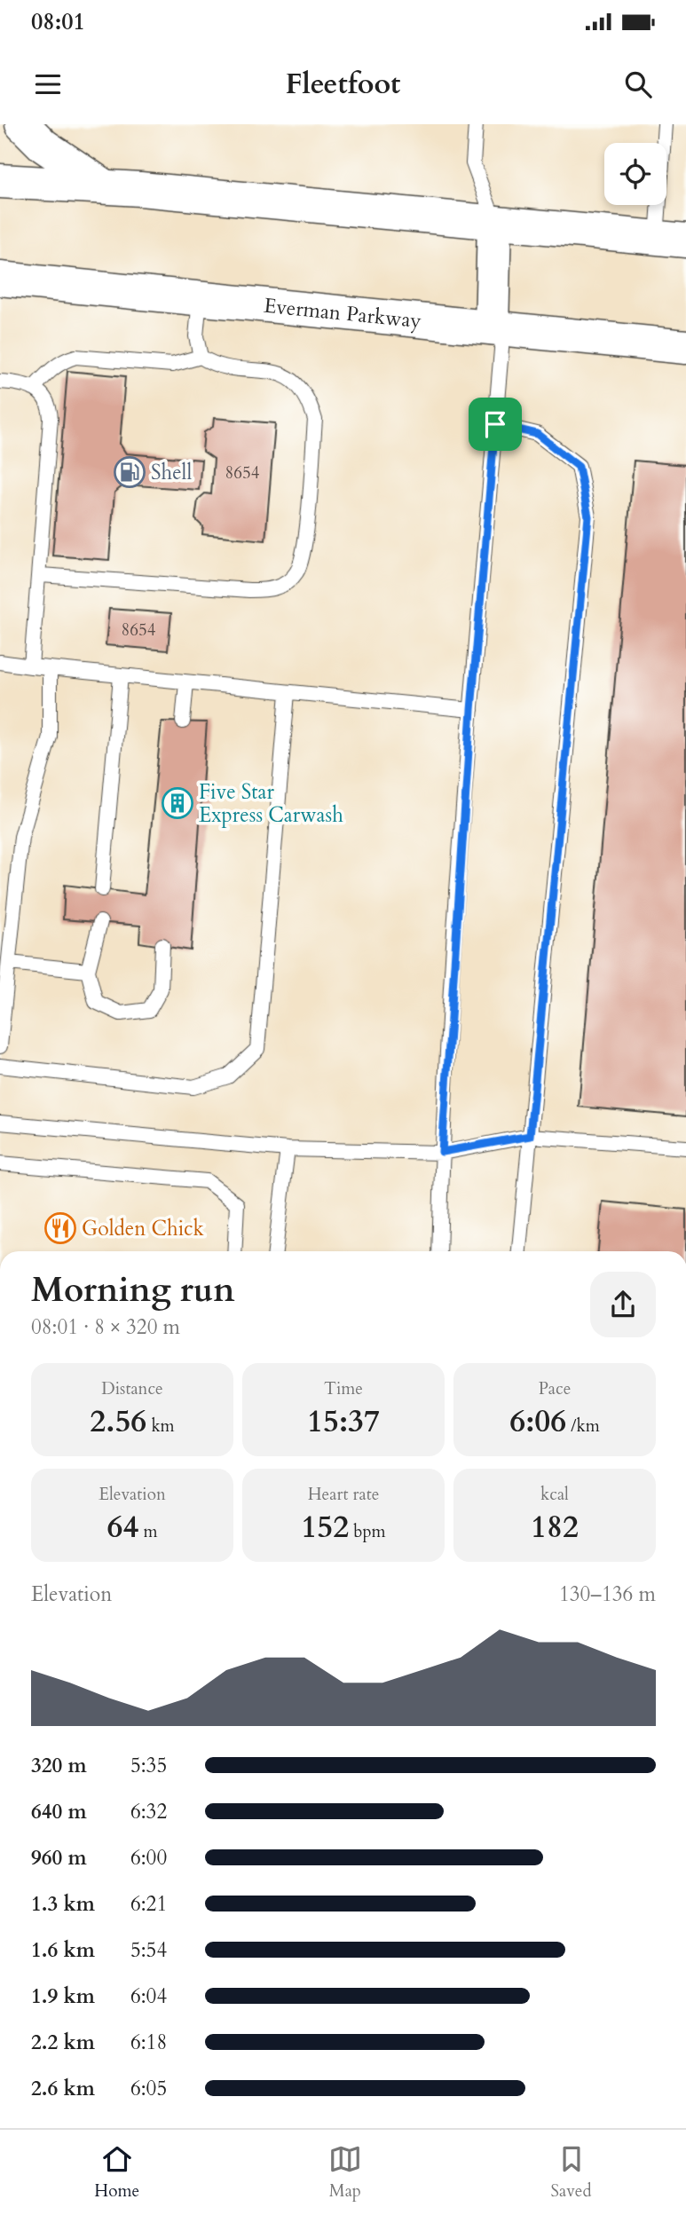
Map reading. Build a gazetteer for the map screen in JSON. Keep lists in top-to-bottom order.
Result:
{
  "streets": {
    "street": ["Everman Parkway"]
  },
  "places": {
    "fuel station": ["Shell"],
    "building": ["Five Star Express Carwash"],
    "restaurant": ["Golden Chick"]
  },
  "house_numbers": ["8654", "8654"],
  "page": {
    "status": "08:01",
    "header": "Fleetfoot",
    "heading": ["Morning run", "08:01 · 8 × 320 m"],
    "stats": [
      ["Distance", "2.56 km"],
      ["Time", "15:37"],
      ["Pace", "6:06 /km"],
      ["Elevation", "64 m"],
      ["Heart rate", "152 bpm"],
      ["kcal", "182"]
    ],
    "chart": ["Elevation", "130–136 m"],
    "list": [
      {
        "name": "320 m",
        "note": "5:35"
      },
      {
        "name": "640 m",
        "note": "6:32"
      },
      {
        "name": "960 m",
        "note": "6:00"
      },
      {
        "name": "1.3 km",
        "note": "6:21"
      },
      {
        "name": "1.6 km",
        "note": "5:54"
      },
      {
        "name": "1.9 km",
        "note": "6:04"
      },
      {
        "name": "2.2 km",
        "note": "6:18"
      },
      {
        "name": "2.6 km",
        "note": "6:05"
      }
    ],
    "tabs": ["Home", "Map", "Saved"]
  }
}
